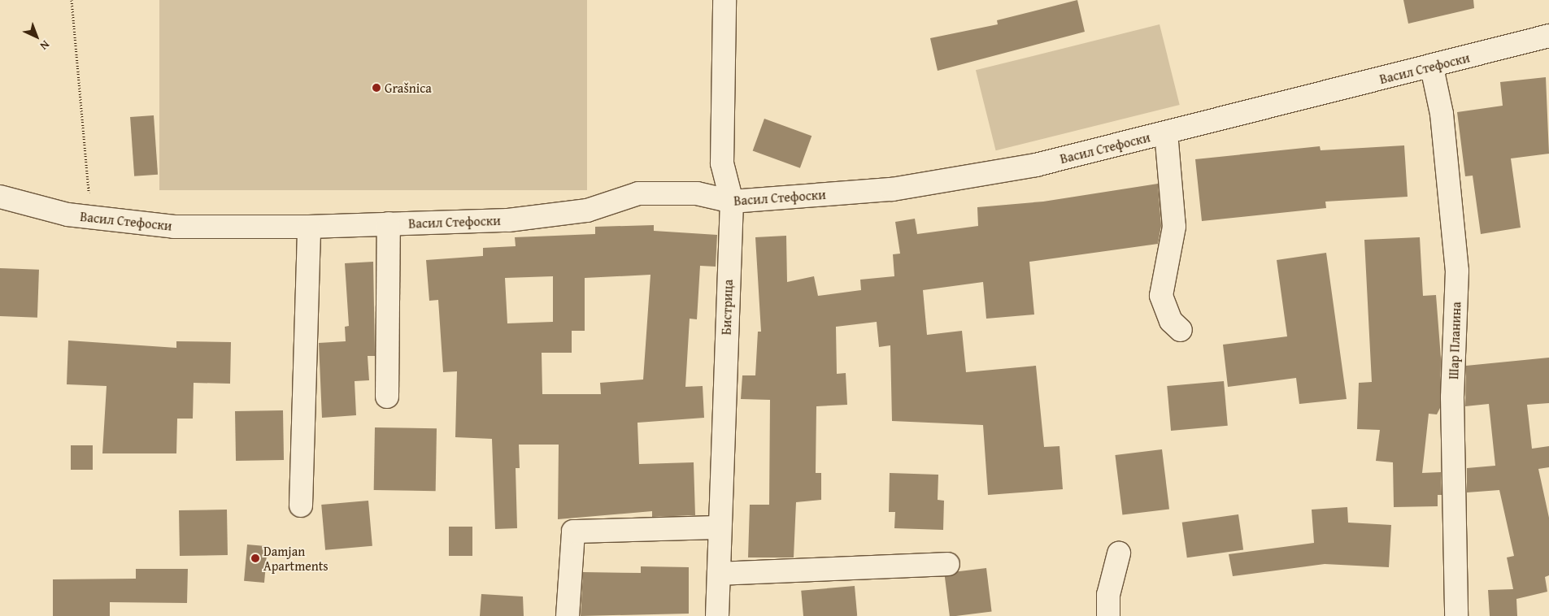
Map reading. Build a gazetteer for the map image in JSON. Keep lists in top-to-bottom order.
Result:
{
  "streets": {
    "street": ["Васил Стефоски", "Бистрица", "Шар Планина"]
  },
  "crossings": [
    ["Васил Стефоски", "Бистрица"],
    ["Васил Стефоски", "Шар Планина"]
  ],
  "places": ["Grašnica", "Damjan Apartments"],
  "north": "bottom right"
}
